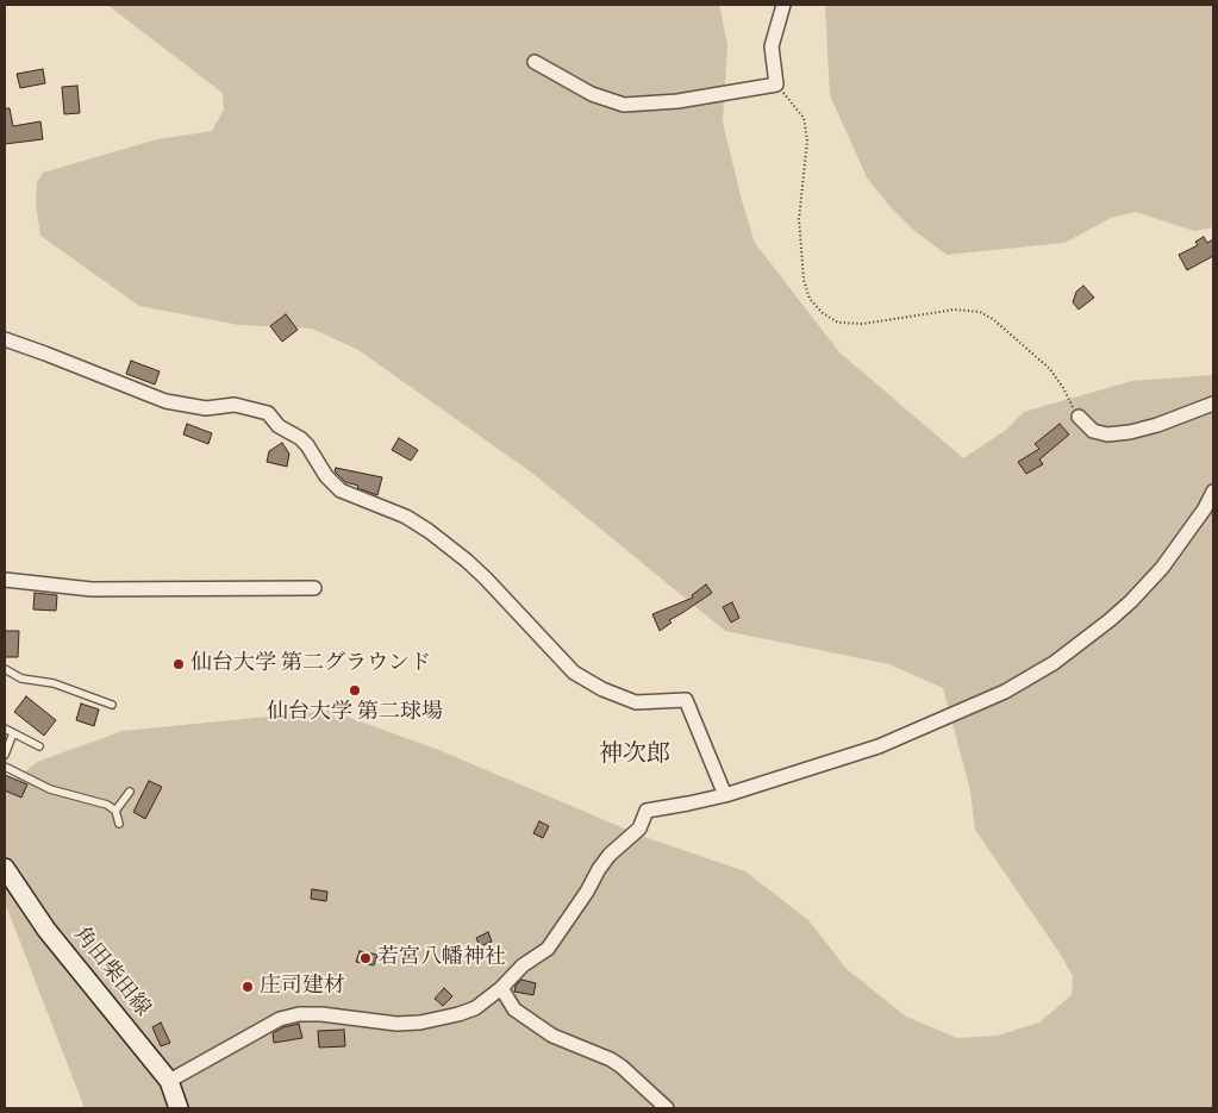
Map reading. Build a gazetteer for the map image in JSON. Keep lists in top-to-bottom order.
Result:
{
  "streets": {
    "main road": ["角田柴田線"]
  },
  "districts": ["神次郎"],
  "places": [
    "仙台大学 第二グラウンド",
    "仙台大学 第二球場",
    "若宮八幡神社",
    "庄司建材"
  ]
}
